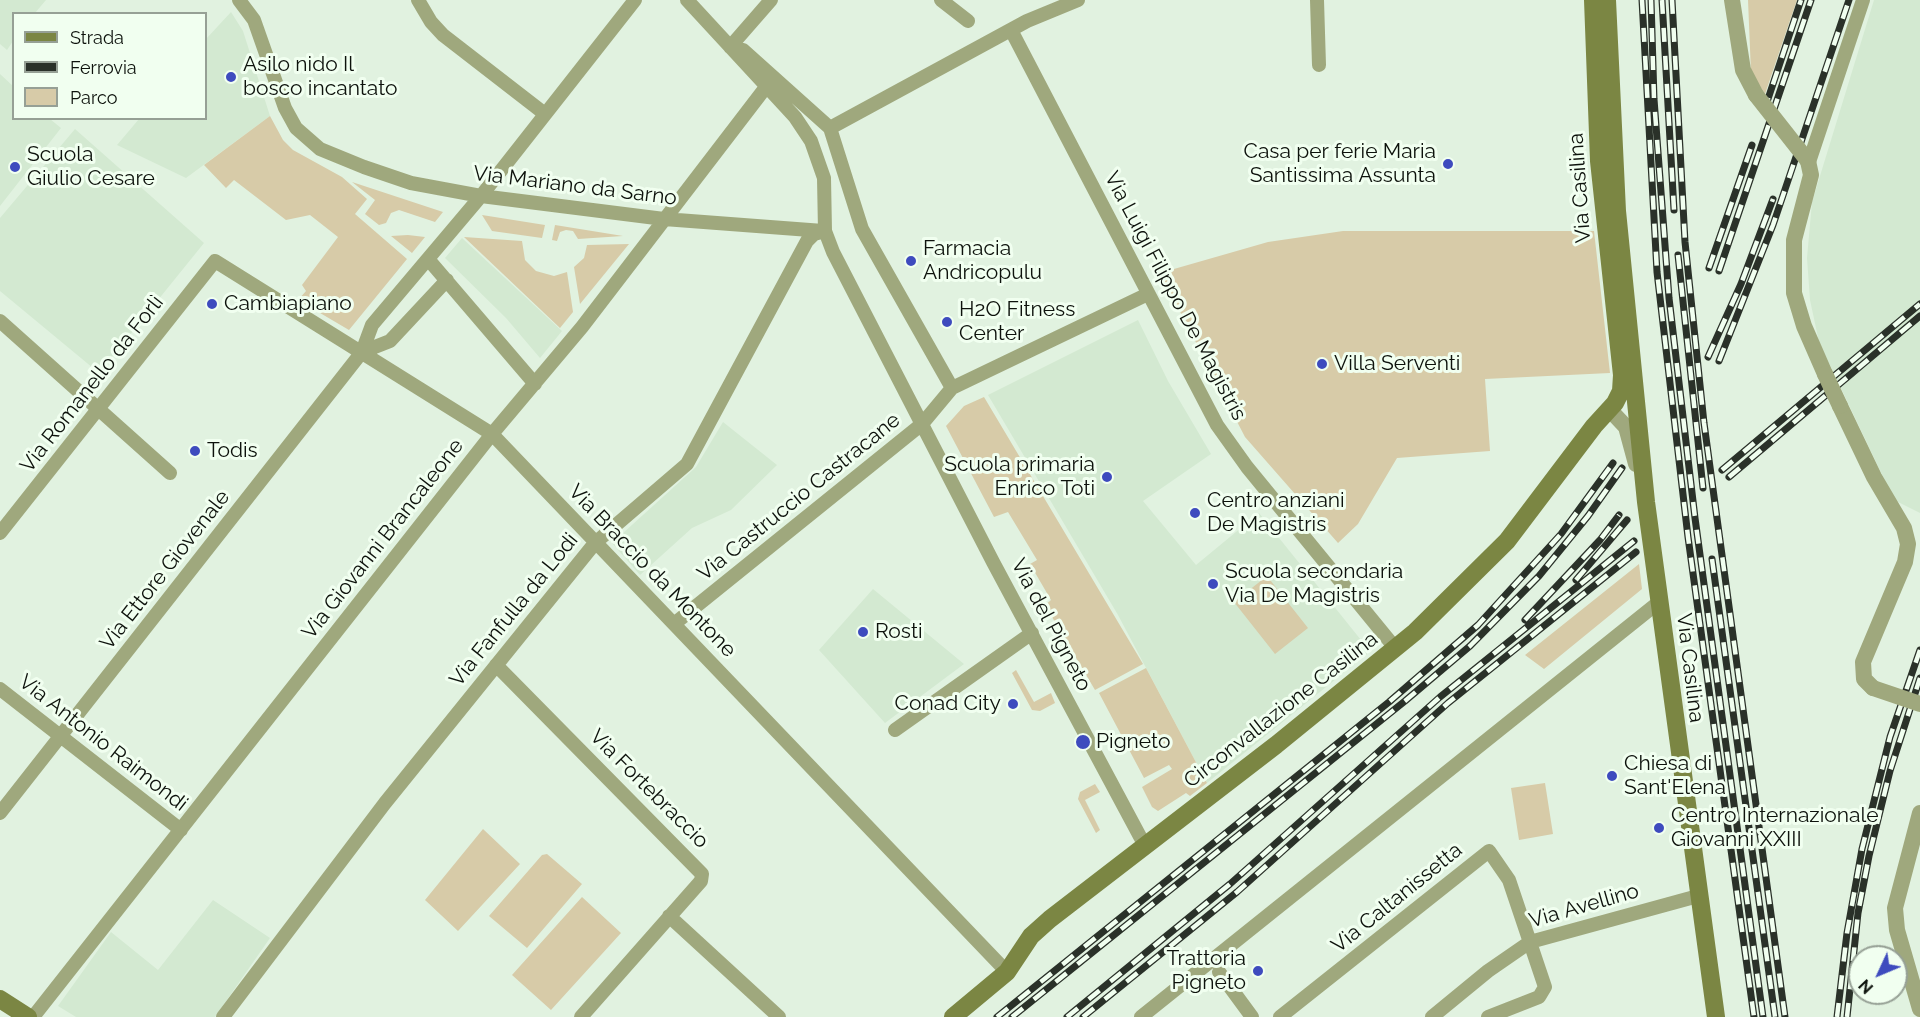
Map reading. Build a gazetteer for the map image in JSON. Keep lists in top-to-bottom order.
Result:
{
  "streets": {
    "main road": ["Via Casilina", "Circonvallazione Casilina"],
    "street": [
      "Via Mariano da Sarno",
      "Via Luigi Filippo De Magistris",
      "Via Romanello da Forlì",
      "Via Castruccio Castracane",
      "Via Giovanni Brancaleone",
      "Via Ettore Giovenale",
      "Via Braccio da Montone",
      "Via Fanfulla da Lodi",
      "Via del Pigneto",
      "Via Antonio Raimondi",
      "Via Fortebraccio",
      "Via Caltanissetta",
      "Via Avellino"
    ]
  },
  "crossings": [
    ["Via Mariano da Sarno", "Via Giovanni Brancaleone"],
    ["Via Mariano da Sarno", "Via Ettore Giovenale"],
    ["Via Mariano da Sarno", "Via Fanfulla da Lodi"],
    ["Via Mariano da Sarno", "Via del Pigneto"],
    ["Via Casilina", "Circonvallazione Casilina"],
    ["Via Casilina", "Via Avellino"],
    ["Via Luigi Filippo De Magistris", "Circonvallazione Casilina"],
    ["Via Romanello da Forlì", "Via Braccio da Montone"],
    ["Via Castruccio Castracane", "Via Braccio da Montone"],
    ["Via Castruccio Castracane", "Via del Pigneto"],
    ["Via Giovanni Brancaleone", "Via Braccio da Montone"],
    ["Via Giovanni Brancaleone", "Via del Pigneto"],
    ["Via Giovanni Brancaleone", "Via Antonio Raimondi"],
    ["Via Ettore Giovenale", "Via Braccio da Montone"],
    ["Via Ettore Giovenale", "Via Antonio Raimondi"],
    ["Via Braccio da Montone", "Via Fanfulla da Lodi"],
    ["Via Braccio da Montone", "Circonvallazione Casilina"],
    ["Via Fanfulla da Lodi", "Via del Pigneto"],
    ["Via Fanfulla da Lodi", "Via Fortebraccio"],
    ["Via del Pigneto", "Circonvallazione Casilina"],
    ["Via Caltanissetta", "Via Avellino"]
  ],
  "places": [
    "Asilo nido Il bosco incantato",
    "Casa per ferie Maria Santissima Assunta",
    "Scuola Giulio Cesare",
    "Farmacia Andricopulu",
    "Cambiapiano",
    "H2O Fitness Center",
    "Villa Serventi",
    "Todis",
    "Scuola primaria Enrico Toti",
    "Centro anziani De Magistris",
    "Scuola secondaria Via De Magistris",
    "Rosti",
    "Conad City",
    "Pigneto",
    "Chiesa di Sant'Elena",
    "Centro Internazionale Giovanni XXIII",
    "Trattoria Pigneto"
  ],
  "legend": ["Strada", "Ferrovia", "Parco"],
  "north": "bottom left"
}
